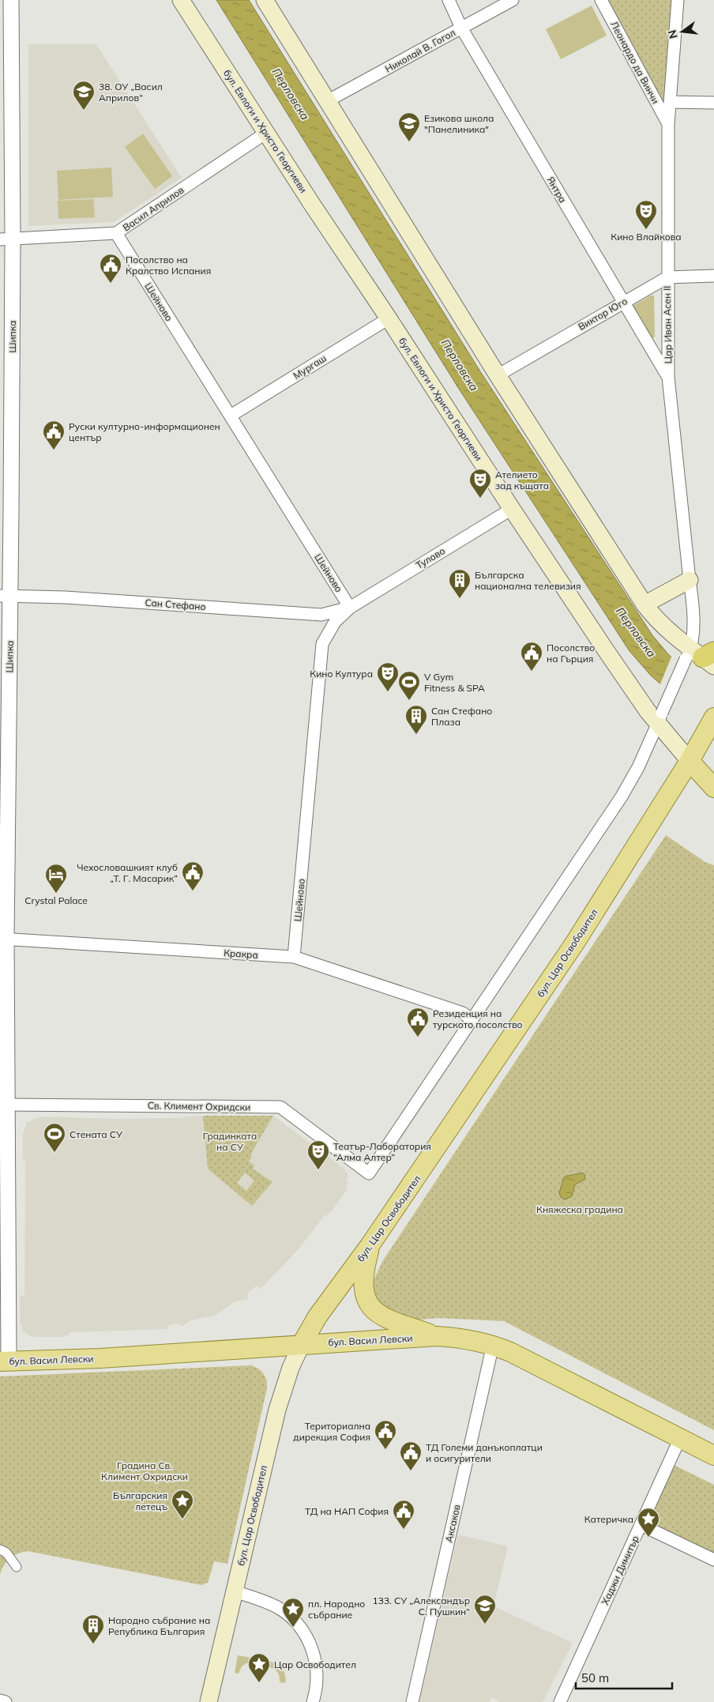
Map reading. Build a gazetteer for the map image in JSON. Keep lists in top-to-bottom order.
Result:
{
  "streets": {
    "main road": ["бул. Евлоги и Христо Георгиеви", "бул. Цар Освободител", "бул. Васил Левски"],
    "street": [
      "Николай В. Гогол",
      "Леонардо да Винчи",
      "Янтра",
      "Васил Априлов",
      "Шейново",
      "Виктор Юго",
      "Цар Иван Асен II",
      "Шипка",
      "Мургаш",
      "Тулово",
      "Сан Стефано",
      "Кракра",
      "Св. Климент Охридски",
      "Аксаков",
      "Хаджи Димитър"
    ]
  },
  "crossings": [
    ["Николай В. Гогол", "Янтра"],
    ["Леонардо да Винчи", "Цар Иван Асен II"],
    ["бул. Евлоги и Христо Георгиеви", "Васил Априлов"],
    ["бул. Евлоги и Христо Георгиеви", "Цар Иван Асен II"],
    ["бул. Евлоги и Христо Георгиеви", "Мургаш"],
    ["бул. Евлоги и Христо Георгиеви", "Тулово"],
    ["бул. Евлоги и Христо Георгиеви", "бул. Цар Освободител"],
    ["Янтра", "Виктор Юго"],
    ["Янтра", "Цар Иван Асен II"],
    ["Васил Априлов", "Шейново"],
    ["Васил Априлов", "Шипка"],
    ["Шейново", "Мургаш"],
    ["Шейново", "Тулово"],
    ["Шейново", "Сан Стефано"],
    ["Шейново", "Кракра"],
    ["Виктор Юго", "Цар Иван Асен II"],
    ["Шипка", "Сан Стефано"],
    ["Шипка", "Кракра"],
    ["Шипка", "Св. Климент Охридски"],
    ["Шипка", "бул. Васил Левски"],
    ["Тулово", "Сан Стефано"],
    ["бул. Цар Освободител", "бул. Васил Левски"],
    ["Кракра", "Св. Климент Охридски"],
    ["бул. Васил Левски", "Аксаков"],
    ["бул. Васил Левски", "Хаджи Димитър"]
  ],
  "water": ["Перловска"],
  "parks": ["Градинката на СУ", "Княжеска градина", "Градина Св. Климент Охридски"],
  "places": {
    "school or university": ["38. ОУ „Васил Априлов“", "Езикова школа \"Панелиника\"", "133. СУ „Александър С. Пушкин“"],
    "theatre": [
      "Кино Влайкова",
      "Ателието зад къщата",
      "Кино Култура",
      "Театър-Лаборатория “Алма Алтер”"
    ],
    "public building": [
      "Посолство на Кралство Испания",
      "Руски културно-информационен център",
      "Посолство на Гърция",
      "Чехословашкият клуб „Т. Г. Масарик”",
      "Резиденция на турското посолство",
      "Териториална дирекция София",
      "ТД Големи данъкоплатци и осигурители",
      "ТД на НАП София"
    ],
    "building": ["Българска национална телевизия", "Сан Стефано Плаза", "Народно събрание на Република България"],
    "sports": ["V Gym Fitness & SPA", "Стената СУ"],
    "hotel": ["Crystal Palace"],
    "place": [
      "Българския летецъ",
      "Катеричка",
      "пл. Народно събрание",
      "Цар Освободител"
    ]
  },
  "scale_bar": "50 m",
  "north": "left"
}
